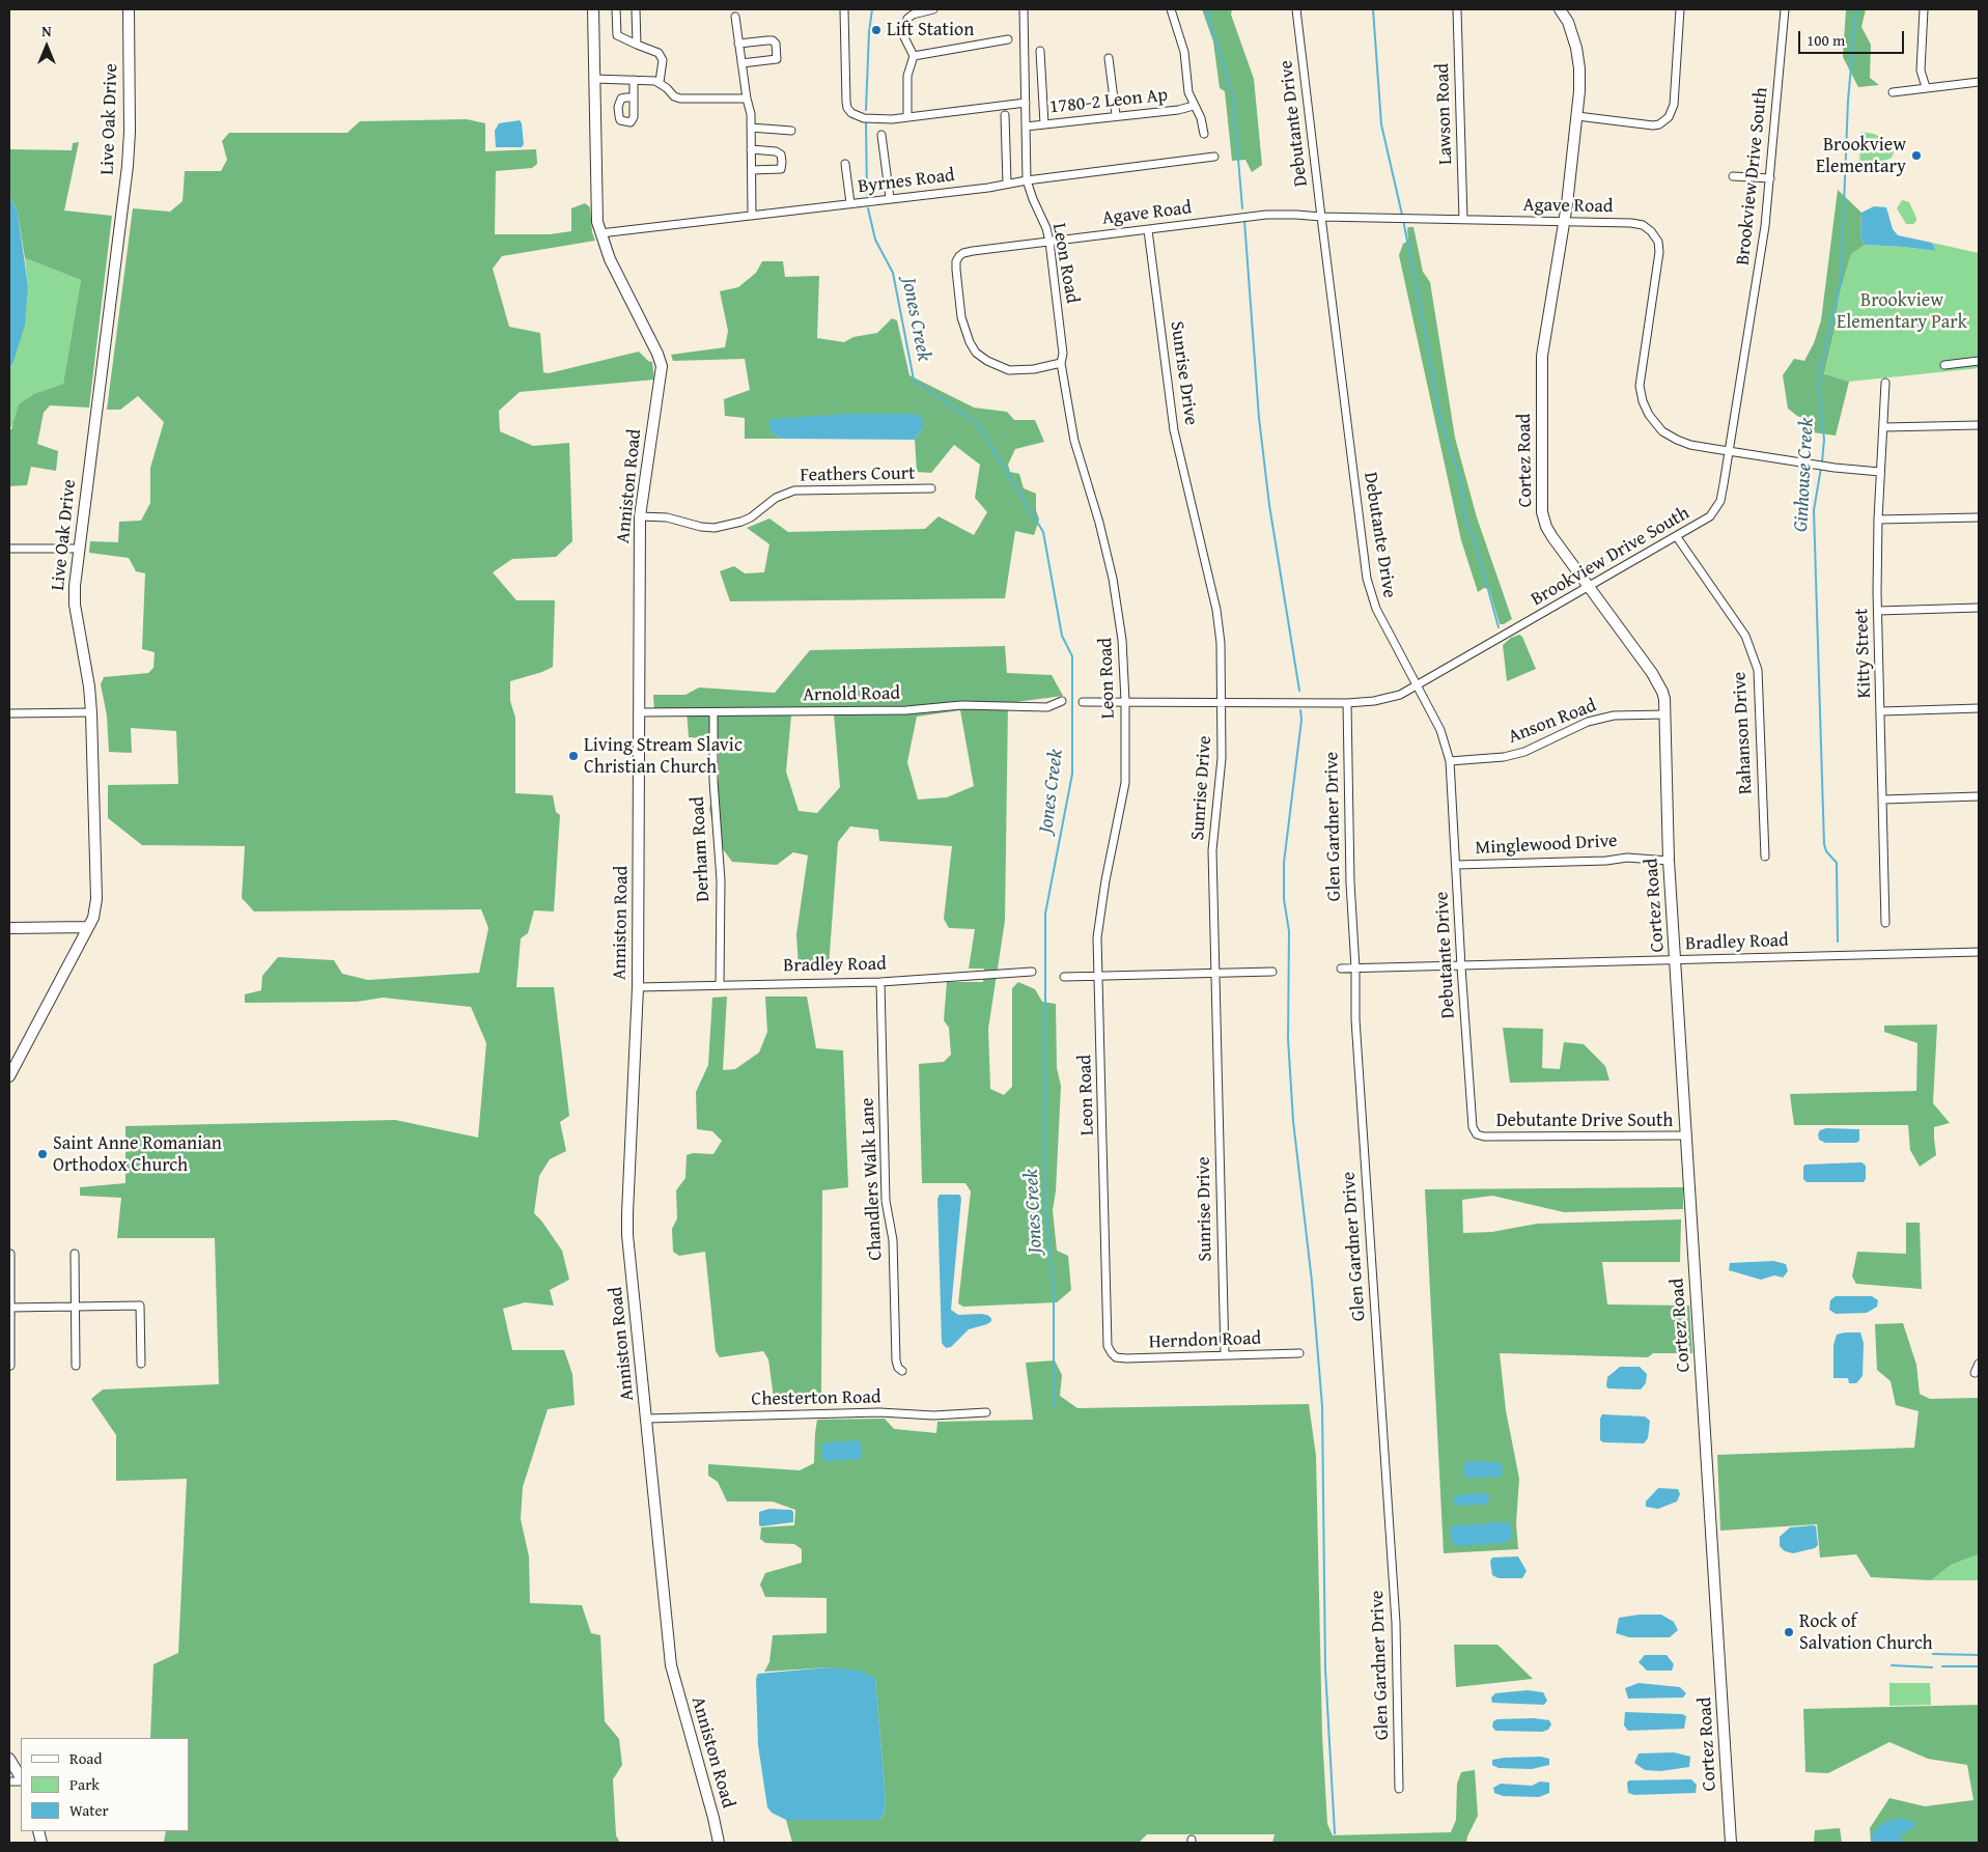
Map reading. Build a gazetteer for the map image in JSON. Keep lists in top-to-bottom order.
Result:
{
  "streets": {
    "street": [
      "1780-2 Leon Ap",
      "Lawson Road",
      "Live Oak Drive",
      "Debutante Drive",
      "Brookview Drive South",
      "Byrnes Road",
      "Agave Road",
      "Leon Road",
      "Sunrise Drive",
      "Cortez Road",
      "Feathers Court",
      "Anniston Road",
      "Kitty Street",
      "Arnold Road",
      "Anson Road",
      "Rahanson Drive",
      "Glen Gardner Drive",
      "Minglewood Drive",
      "Derham Road",
      "Bradley Road",
      "Debutante Drive South",
      "Chandlers Walk Lane",
      "Herndon Road",
      "Chesterton Road"
    ]
  },
  "crossings": [
    ["1780-2 Leon Ap", "Leon Road"],
    ["Lawson Road", "Agave Road"],
    ["Debutante Drive", "Brookview Drive South"],
    ["Debutante Drive", "Agave Road"],
    ["Debutante Drive", "Anson Road"],
    ["Debutante Drive", "Minglewood Drive"],
    ["Debutante Drive", "Bradley Road"],
    ["Debutante Drive", "Debutante Drive South"],
    ["Brookview Drive South", "Agave Road"],
    ["Brookview Drive South", "Leon Road"],
    ["Brookview Drive South", "Sunrise Drive"],
    ["Brookview Drive South", "Cortez Road"],
    ["Brookview Drive South", "Rahanson Drive"],
    ["Brookview Drive South", "Glen Gardner Drive"],
    ["Byrnes Road", "Leon Road"],
    ["Byrnes Road", "Anniston Road"],
    ["Agave Road", "Leon Road"],
    ["Agave Road", "Sunrise Drive"],
    ["Agave Road", "Cortez Road"],
    ["Agave Road", "Kitty Street"],
    ["Leon Road", "Herndon Road"],
    ["Sunrise Drive", "Herndon Road"],
    ["Cortez Road", "Anson Road"],
    ["Cortez Road", "Minglewood Drive"],
    ["Cortez Road", "Bradley Road"],
    ["Cortez Road", "Debutante Drive South"],
    ["Feathers Court", "Anniston Road"],
    ["Anniston Road", "Arnold Road"],
    ["Anniston Road", "Bradley Road"],
    ["Anniston Road", "Chesterton Road"],
    ["Arnold Road", "Derham Road"],
    ["Glen Gardner Drive", "Bradley Road"],
    ["Derham Road", "Bradley Road"],
    ["Bradley Road", "Chandlers Walk Lane"]
  ],
  "water": ["Jones Creek", "Ginhouse Creek"],
  "parks": ["Brookview Elementary Park"],
  "places": [
    "Lift Station",
    "Brookview Elementary",
    "Living Stream Slavic Christian Church",
    "Saint Anne Romanian Orthodox Church",
    "Rock of Salvation Church"
  ],
  "legend": ["Road", "Park", "Water"],
  "scale_bar": "100 m",
  "north": "top"
}
